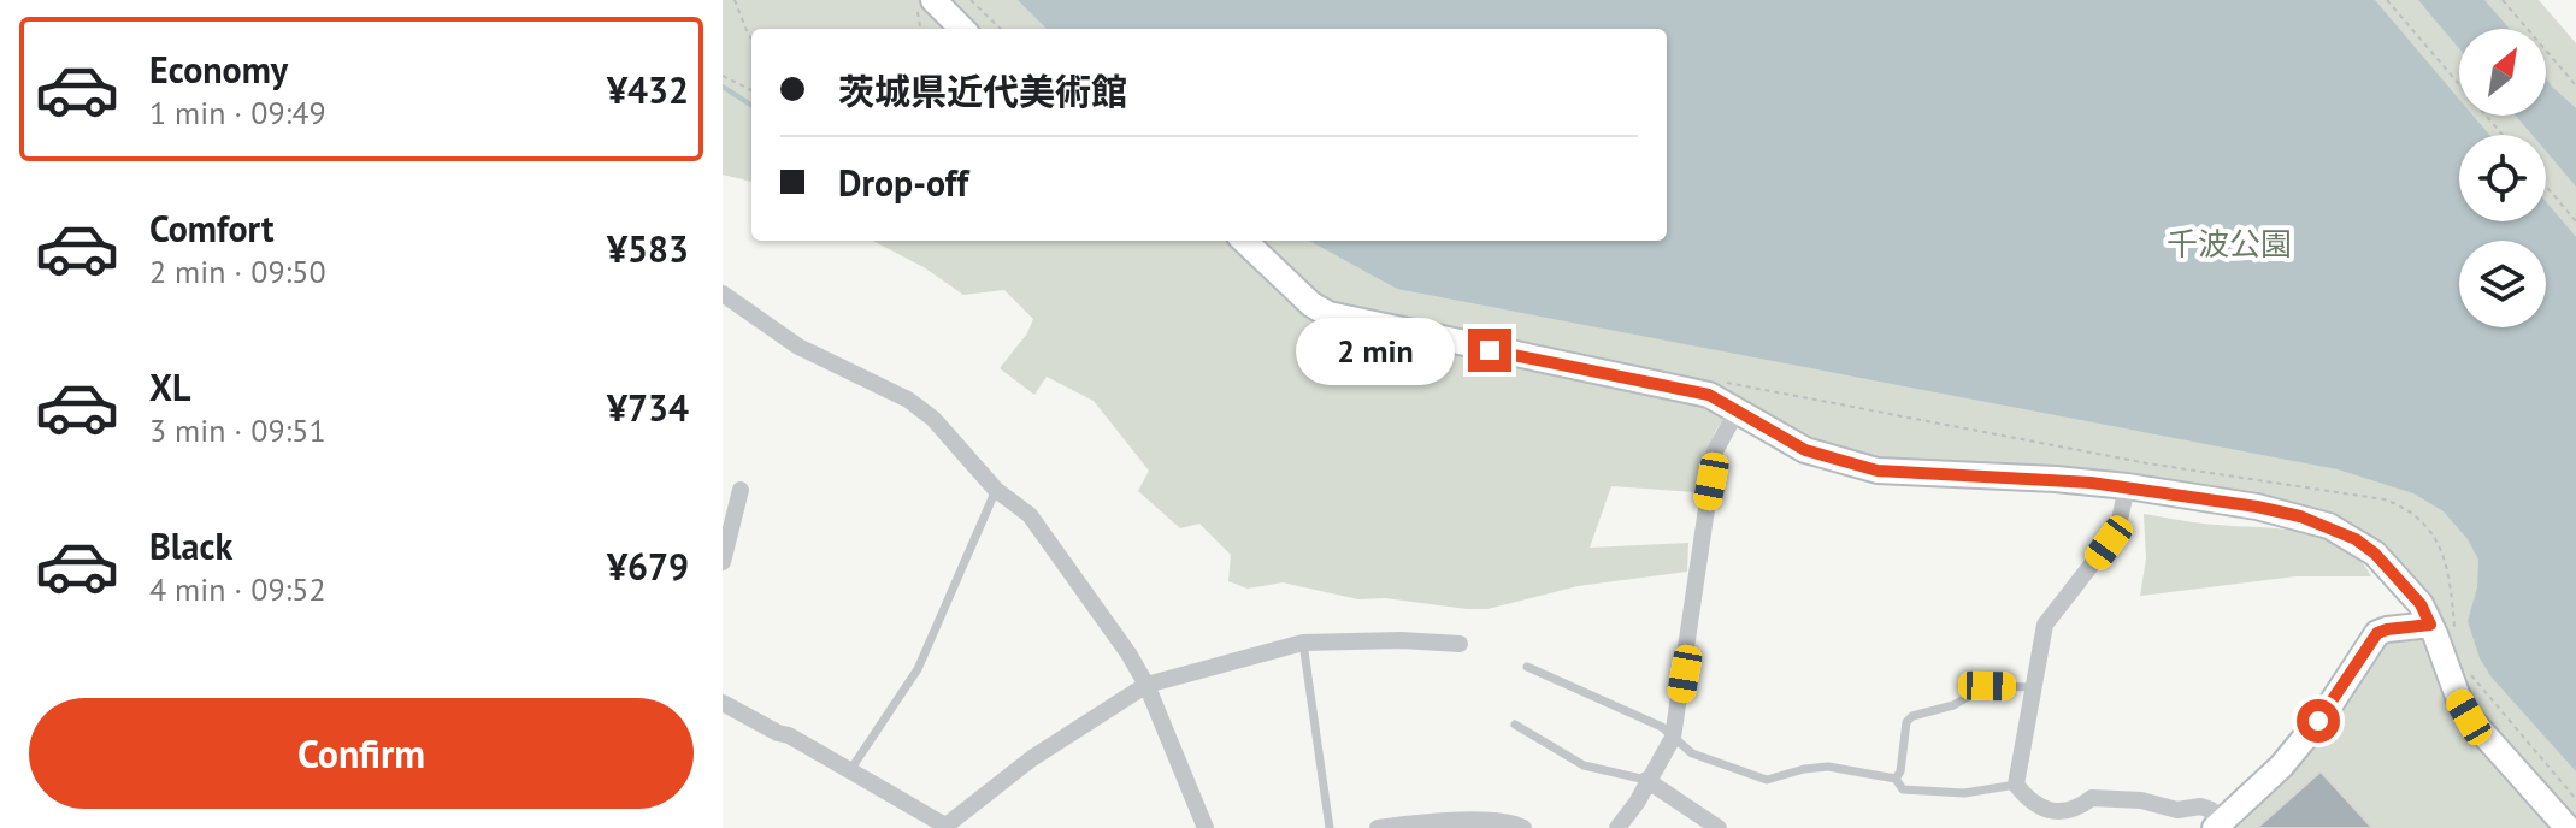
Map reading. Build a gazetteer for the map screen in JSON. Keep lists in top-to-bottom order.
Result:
{
  "parks": ["千波公園"],
  "north": "top right",
  "page": {
    "list": [
      {
        "name": "Economy",
        "note": "1 min · 09:49",
        "value": "¥432"
      },
      {
        "name": "Comfort",
        "note": "2 min · 09:50",
        "value": "¥583"
      },
      {
        "name": "XL",
        "note": "3 min · 09:51",
        "value": "¥734"
      },
      {
        "name": "Black",
        "note": "4 min · 09:52",
        "value": "¥679"
      }
    ],
    "banner": ["茨城県近代美術館", "Drop-off"],
    "bubble": "2 min",
    "buttons": "Confirm"
  }
}
